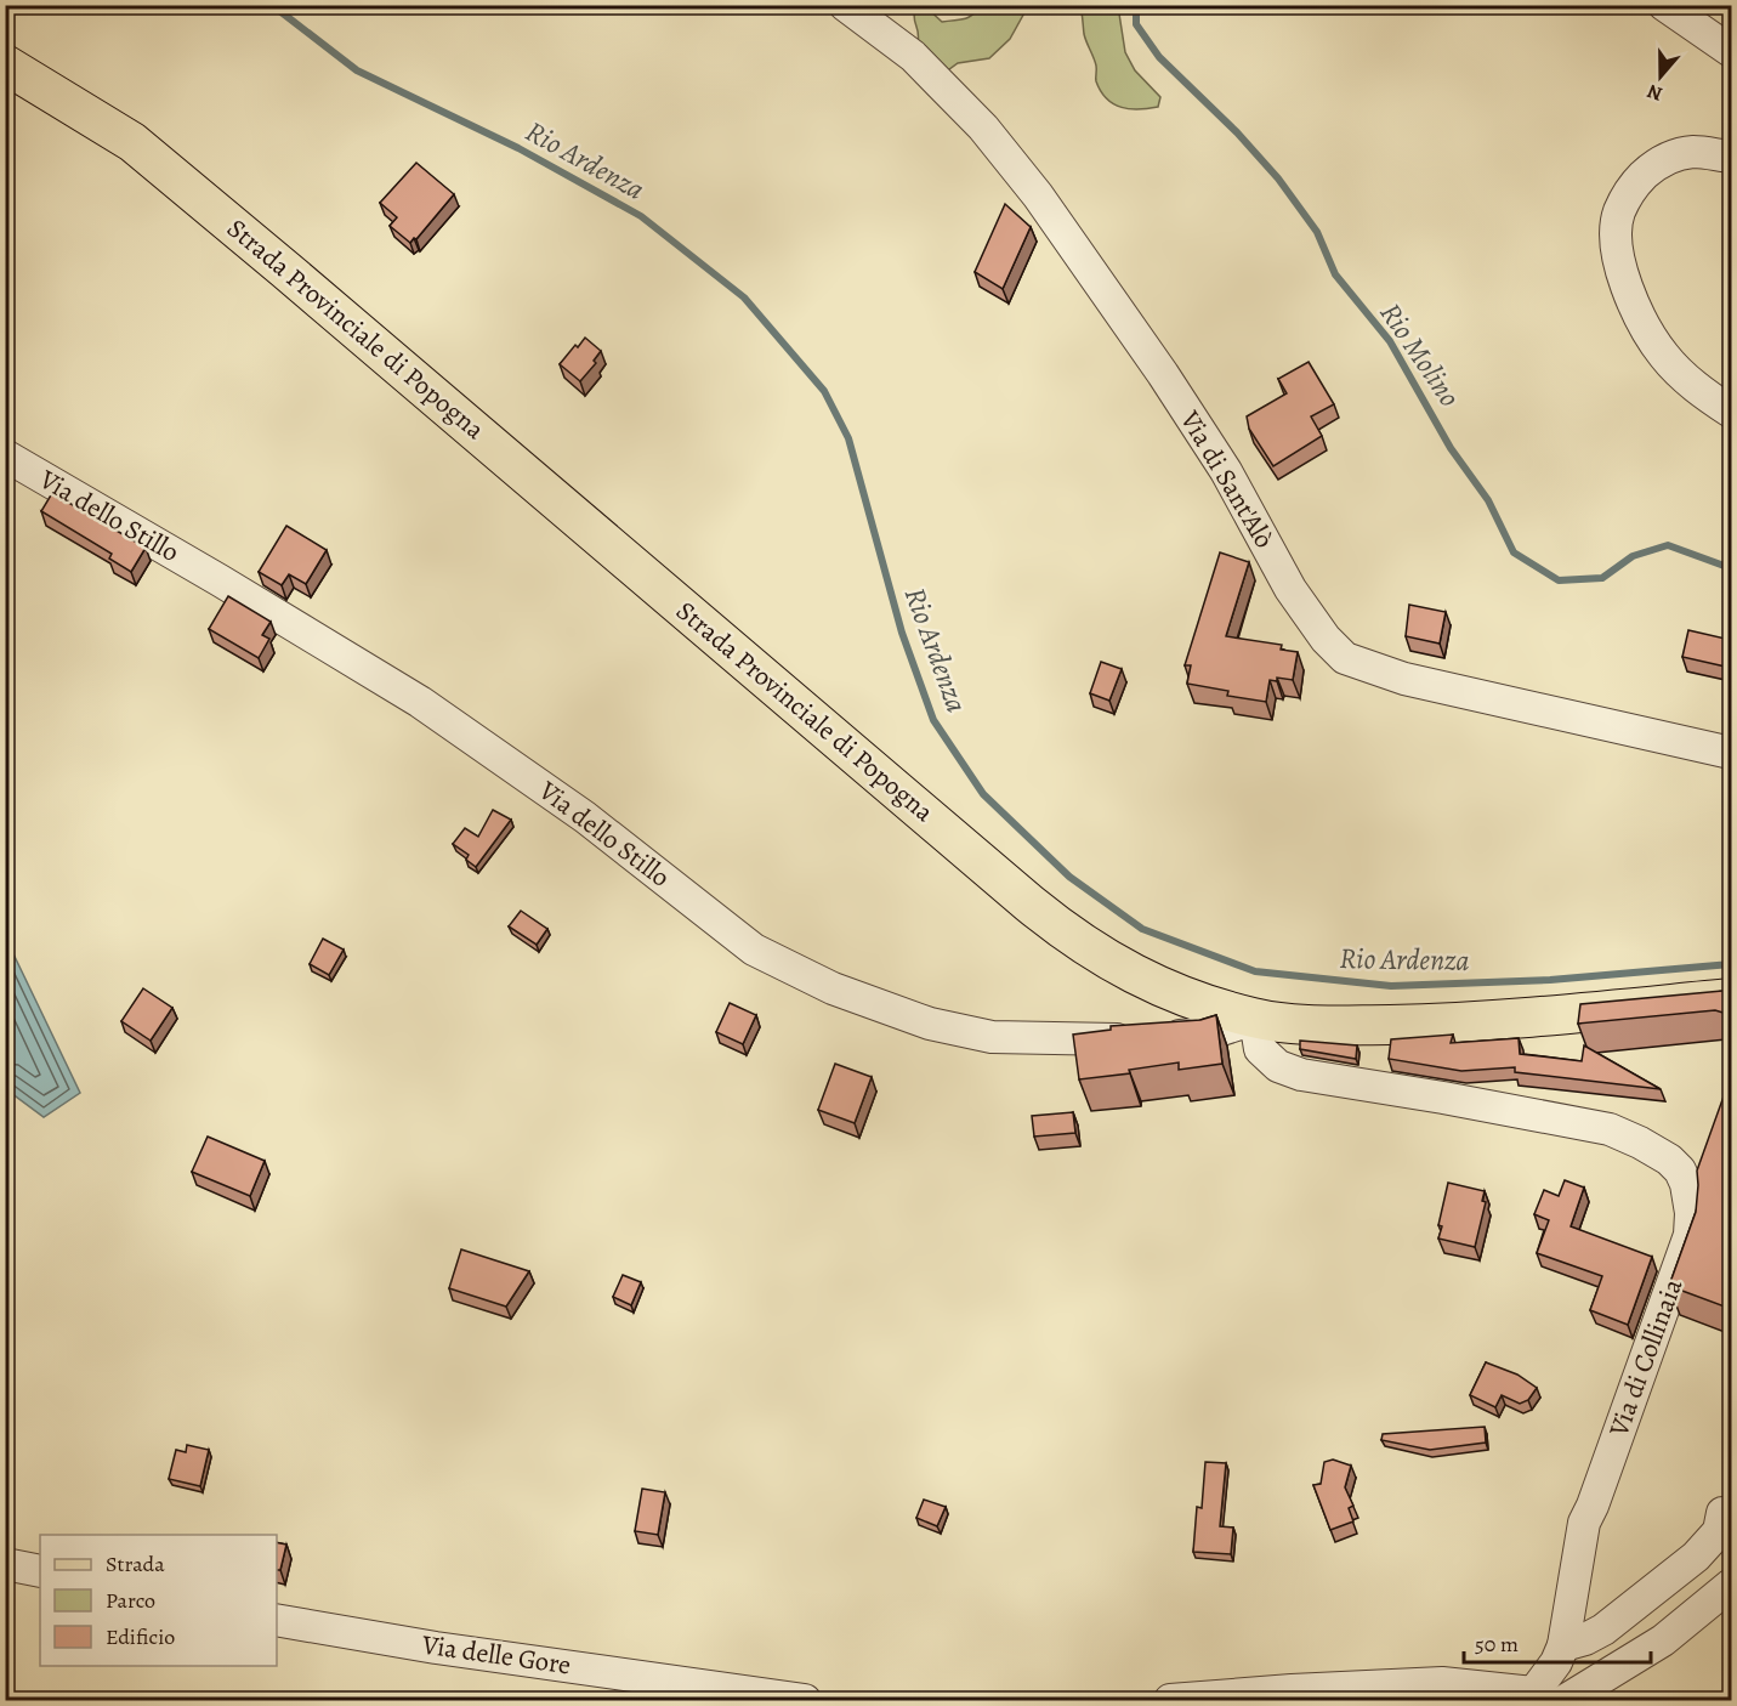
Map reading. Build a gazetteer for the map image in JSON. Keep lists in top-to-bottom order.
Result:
{
  "streets": {
    "main road": ["Strada Provinciale di Popogna"],
    "street": [
      "Via di Sant'Alò",
      "Via dello Stillo",
      "Via di Collinaia",
      "Via delle Gore"
    ]
  },
  "crossings": [
    ["Strada Provinciale di Popogna", "Via dello Stillo"],
    ["Strada Provinciale di Popogna", "Via di Collinaia"],
    ["Via dello Stillo", "Via di Collinaia"]
  ],
  "water": ["Rio Ardenza", "Rio Molino"],
  "legend": ["Strada", "Parco", "Edificio"],
  "scale_bar": "50 m",
  "north": "bottom"
}
